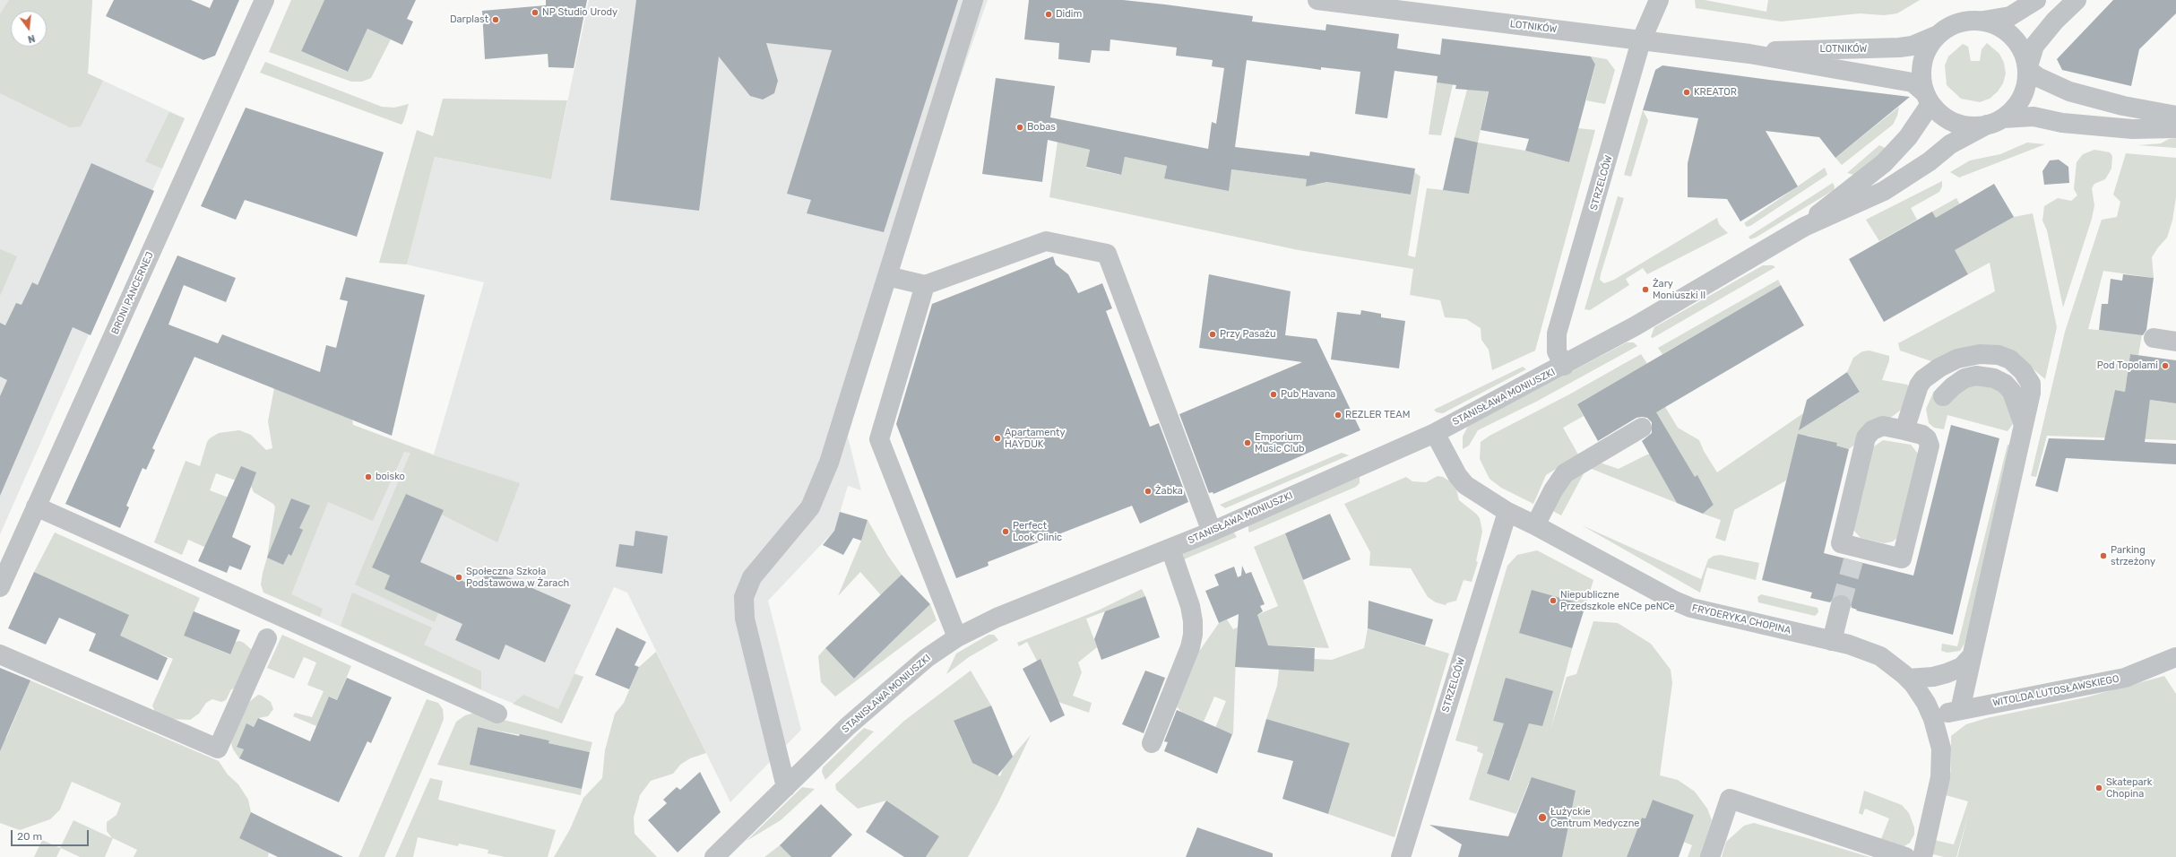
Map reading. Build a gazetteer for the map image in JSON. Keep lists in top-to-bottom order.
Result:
{
  "streets": {
    "street": [
      "LOTNIKÓW",
      "STRZELCÓW",
      "BRONI PANCERNEJ",
      "STANISŁAWA MONIUSZKI",
      "FRYDERYKA CHOPINA",
      "WITOLDA LUTOSŁAWSKIEGO"
    ]
  },
  "crossings": [
    ["LOTNIKÓW", "STRZELCÓW"],
    ["LOTNIKÓW", "STANISŁAWA MONIUSZKI"],
    ["STRZELCÓW", "STANISŁAWA MONIUSZKI"],
    ["STRZELCÓW", "FRYDERYKA CHOPINA"],
    ["STANISŁAWA MONIUSZKI", "FRYDERYKA CHOPINA"],
    ["FRYDERYKA CHOPINA", "WITOLDA LUTOSŁAWSKIEGO"]
  ],
  "places": [
    "NP Studio Urody",
    "Didim",
    "Darplast",
    "KREATOR",
    "Bobas",
    "Żary Moniuszki II",
    "Przy Pasażu",
    "Pod Topolami",
    "Pub Havana",
    "REZLER TEAM",
    "Apartamenty HAYDUK",
    "Emporium Music Club",
    "boisko",
    "Żabka",
    "Perfect Look Clinic",
    "Parking strzeżony",
    "Społeczna Szkoła Podstawowa w Żarach",
    "Niepubliczne Przedszkole eNCe peNCe",
    "Skatepark Chopina",
    "Łużyckie Centrum Medyczne"
  ],
  "scale_bar": "20 m",
  "north": "bottom"
}
